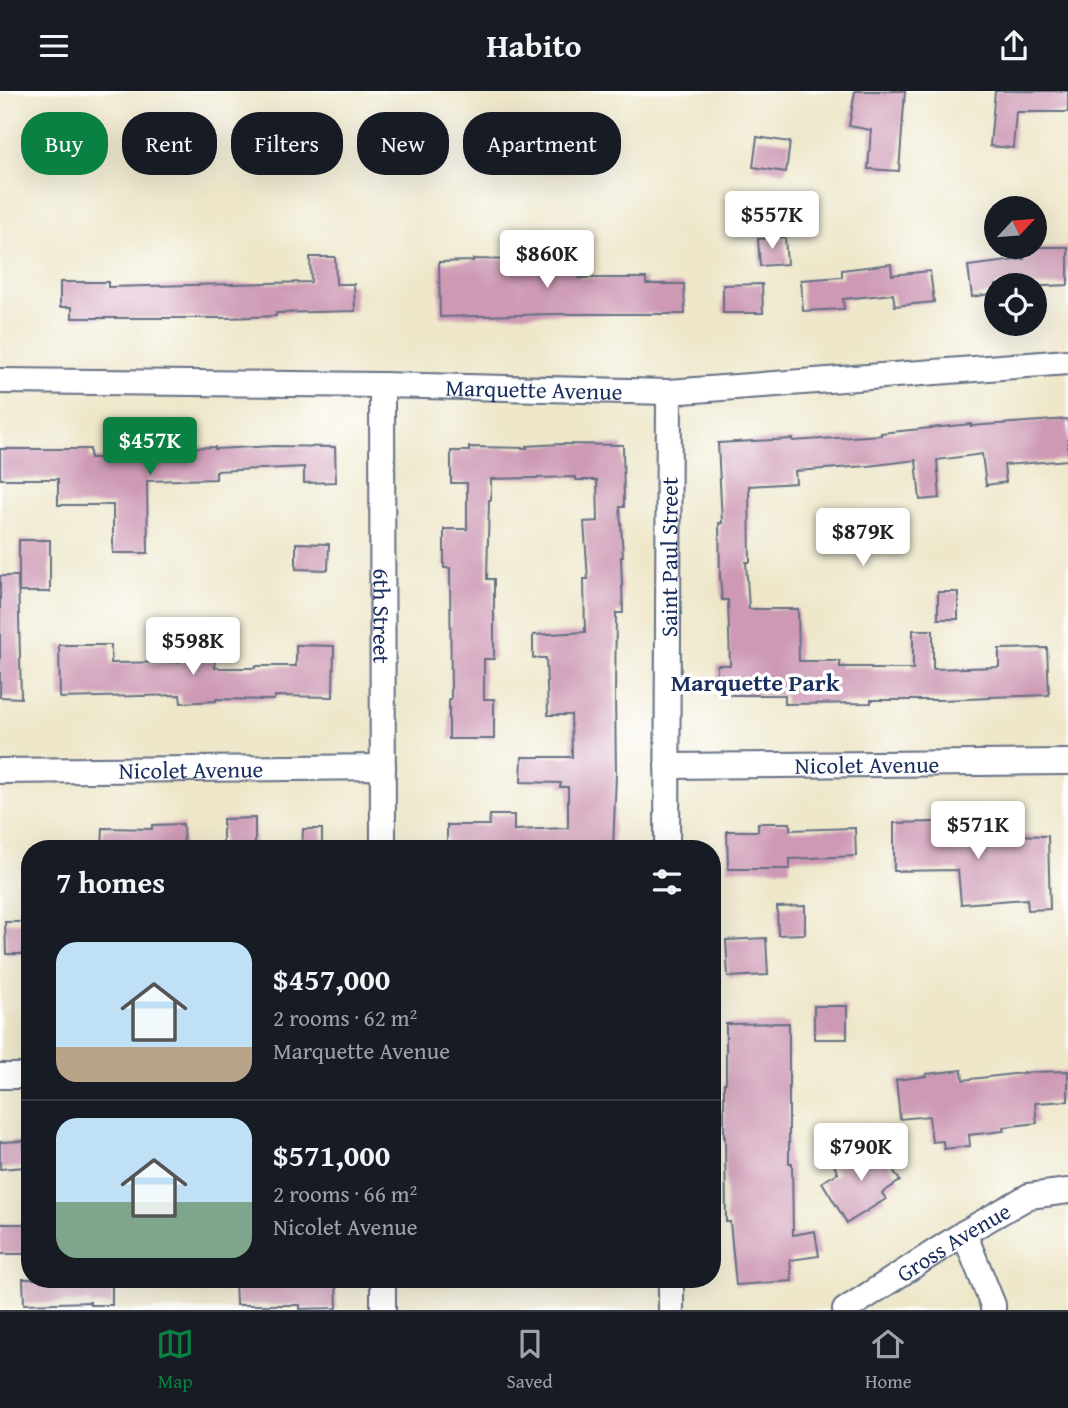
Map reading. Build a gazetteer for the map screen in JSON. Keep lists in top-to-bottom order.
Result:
{
  "streets": {
    "street": [
      "Marquette Avenue",
      "Saint Paul Street",
      "6th Street",
      "Nicolet Avenue",
      "Gross Avenue"
    ]
  },
  "crossings": [
    ["Marquette Avenue", "Saint Paul Street"],
    ["Marquette Avenue", "6th Street"],
    ["Saint Paul Street", "Nicolet Avenue"],
    ["6th Street", "Nicolet Avenue"]
  ],
  "districts": ["Marquette Park"],
  "north": "top right",
  "page": {
    "header": "Habito",
    "chip": [
      "Buy",
      "Rent",
      "Filters",
      "New",
      "Apartment"
    ],
    "price": [
      "$557K",
      "$860K",
      "$457K",
      "$879K",
      "$598K",
      "$571K",
      "$790K"
    ],
    "heading": "7 homes",
    "list": [
      {
        "name": "$457,000",
        "note": "2 rooms · 62 m² · Marquette Avenue"
      },
      {
        "name": "$571,000",
        "note": "2 rooms · 66 m² · Nicolet Avenue"
      }
    ],
    "tabs": ["Map", "Saved", "Home"]
  }
}
